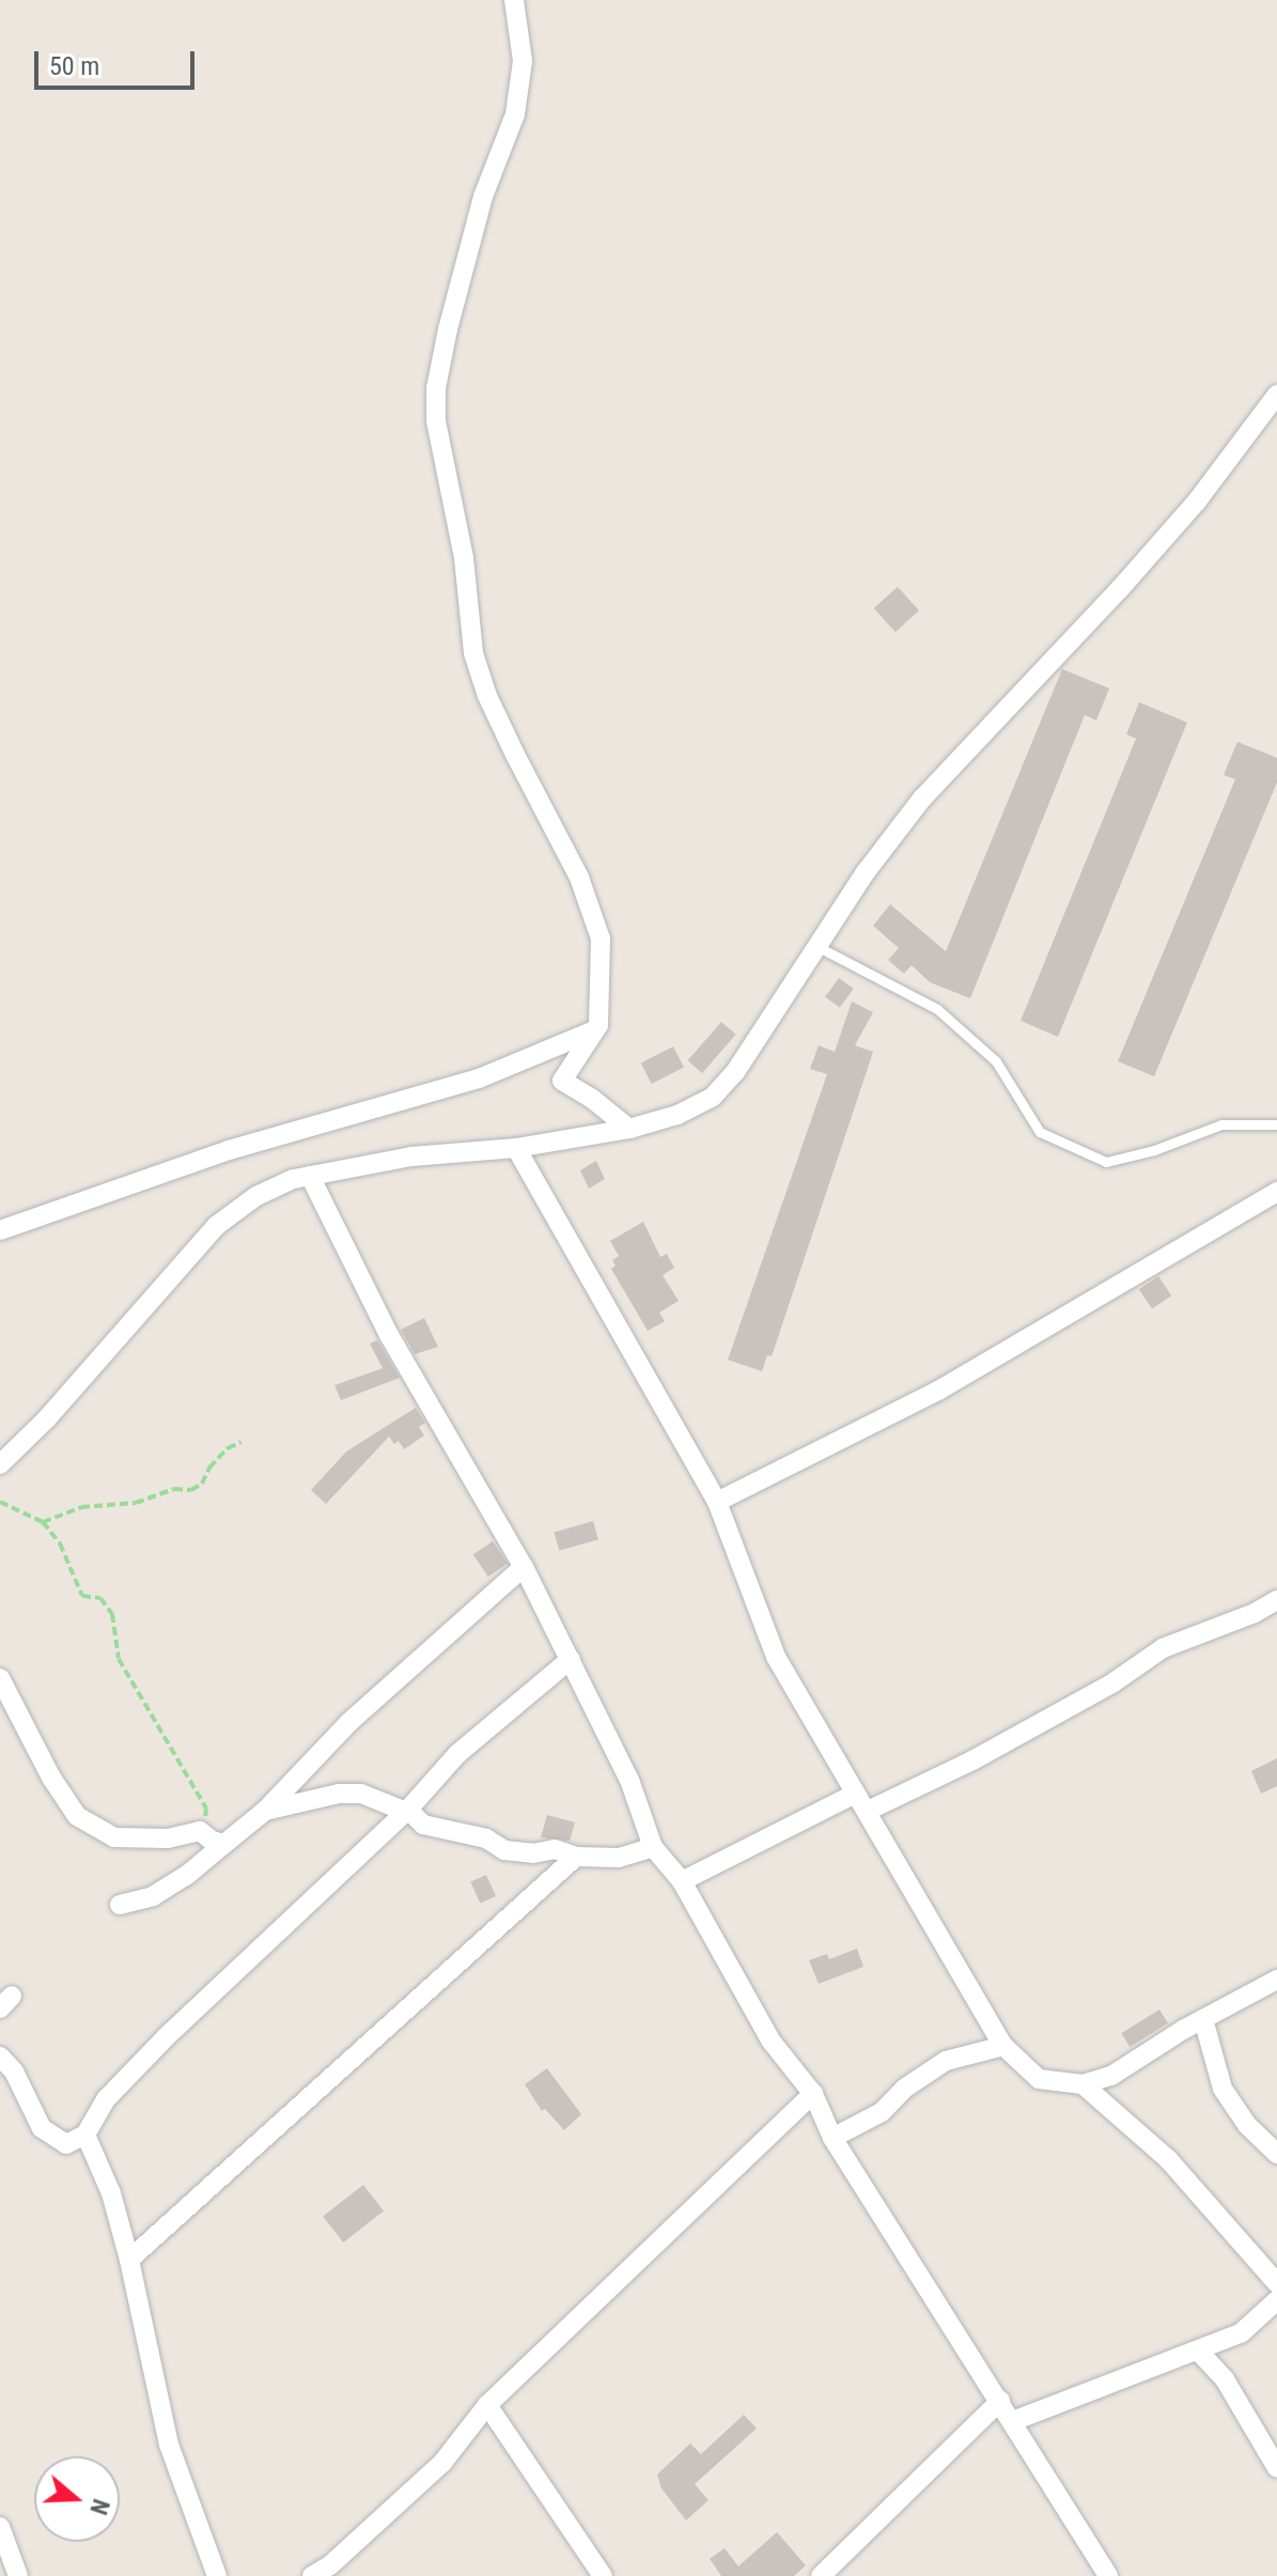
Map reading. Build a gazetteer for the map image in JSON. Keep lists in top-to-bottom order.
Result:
{
  "scale_bar": "50 m",
  "north": "right"
}
